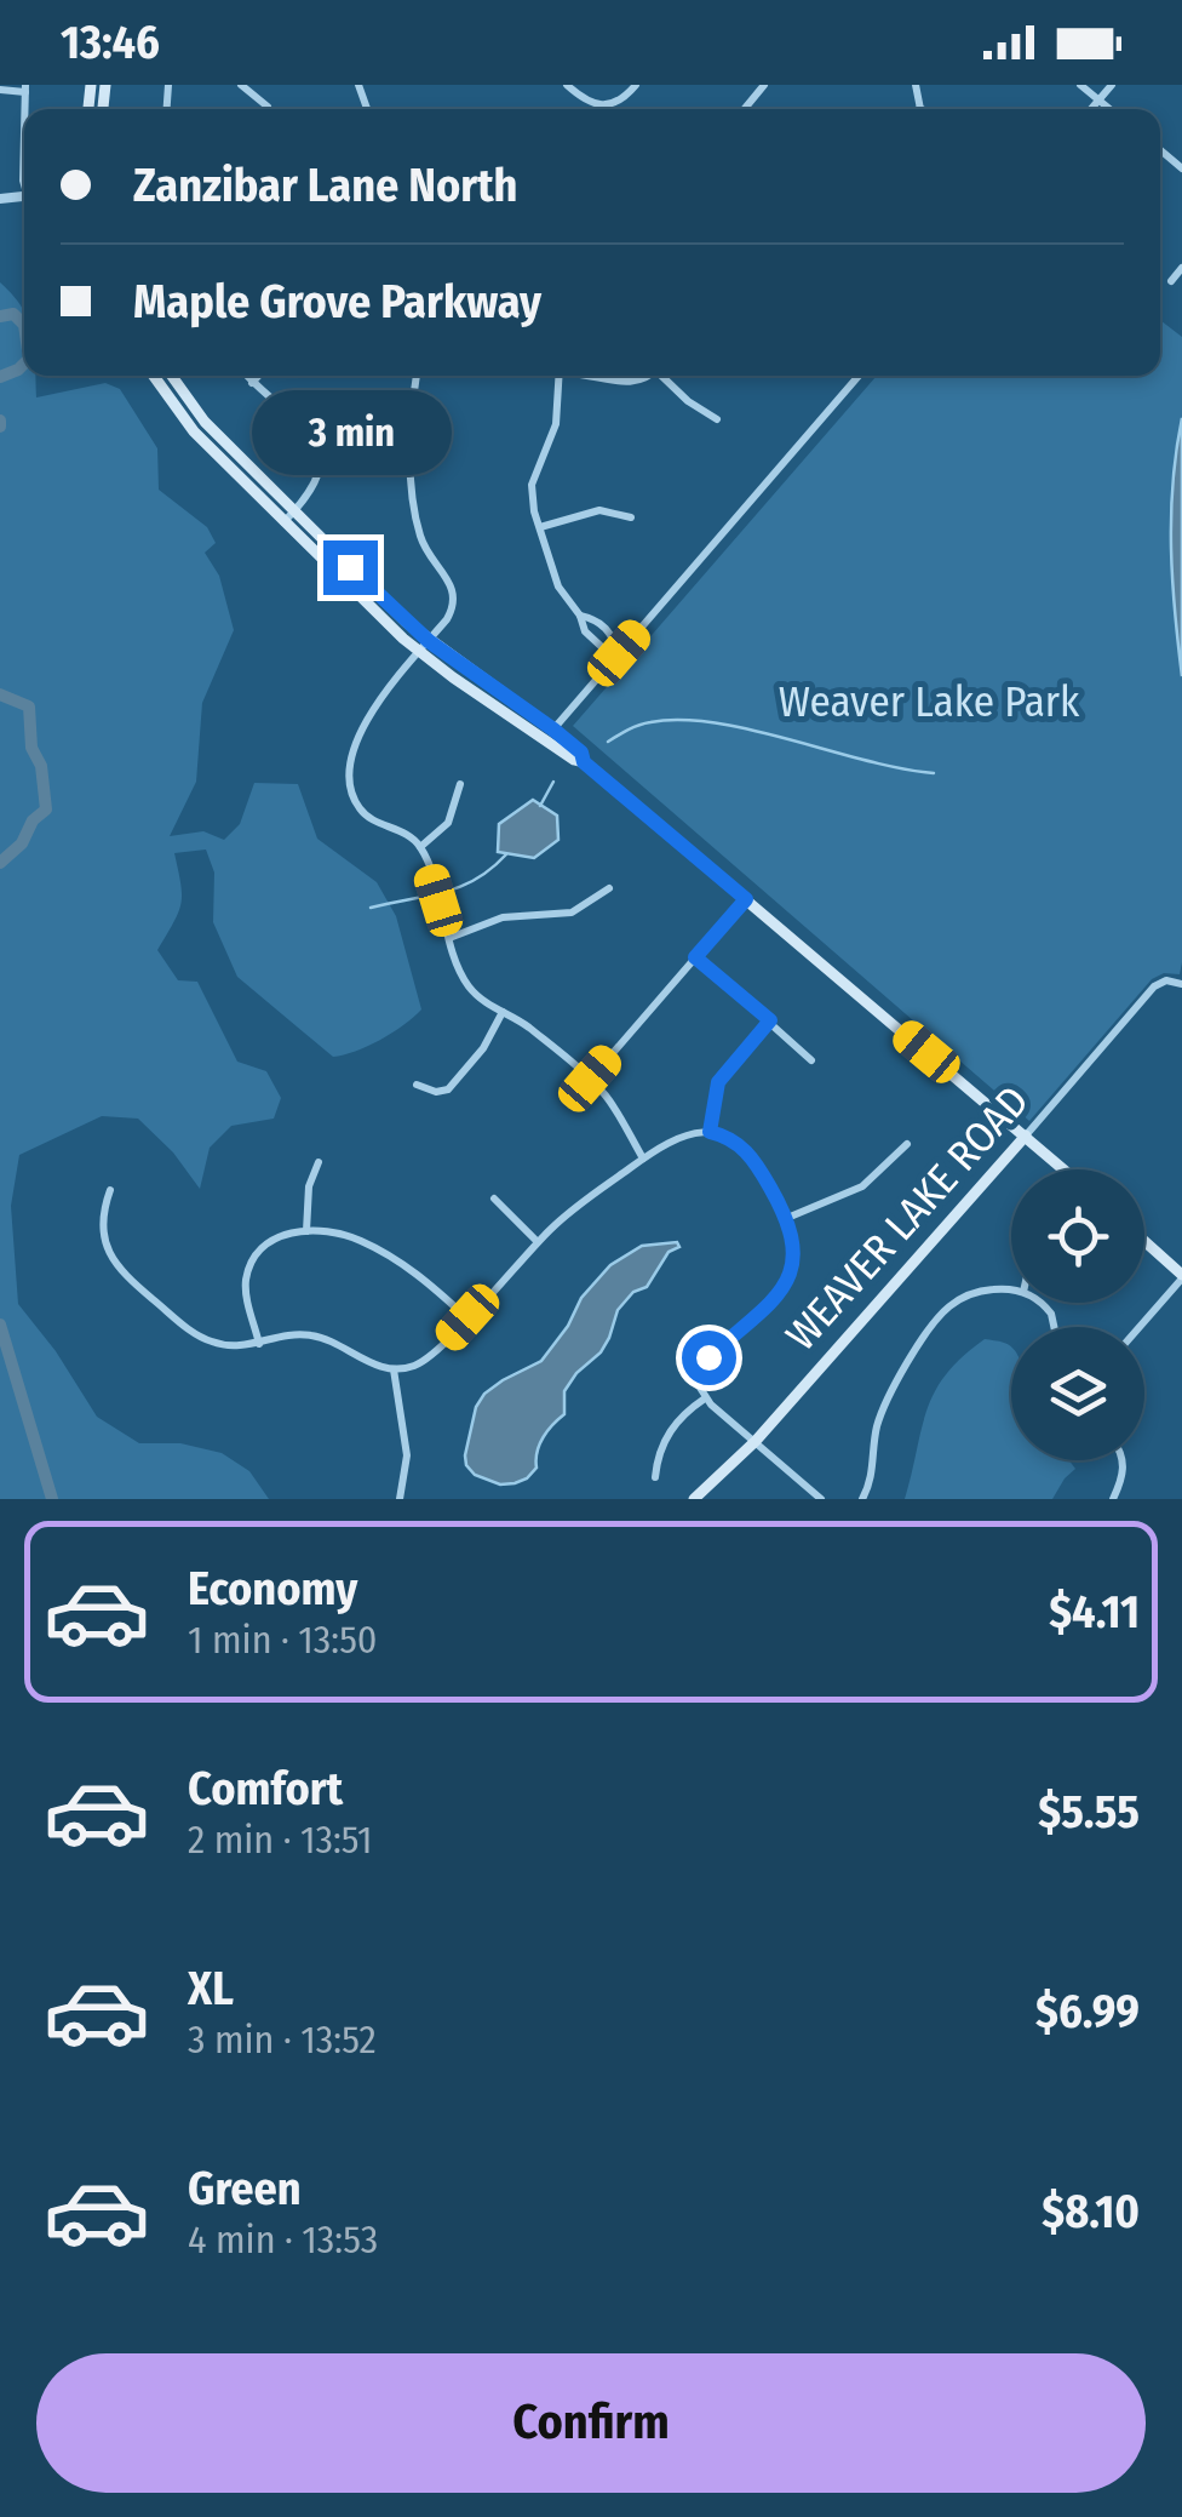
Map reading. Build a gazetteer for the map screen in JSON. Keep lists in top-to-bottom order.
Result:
{
  "streets": {
    "main road": ["WEAVER LAKE ROAD"]
  },
  "parks": ["Weaver Lake Park"],
  "page": {
    "status": "13:46",
    "banner": ["Zanzibar Lane North", "Maple Grove Parkway"],
    "bubble": "3 min",
    "list": [
      {
        "name": "Economy",
        "note": "1 min · 13:50",
        "value": "$4.11"
      },
      {
        "name": "Comfort",
        "note": "2 min · 13:51",
        "value": "$5.55"
      },
      {
        "name": "XL",
        "note": "3 min · 13:52",
        "value": "$6.99"
      },
      {
        "name": "Green",
        "note": "4 min · 13:53",
        "value": "$8.10"
      }
    ],
    "buttons": "Confirm"
  }
}
